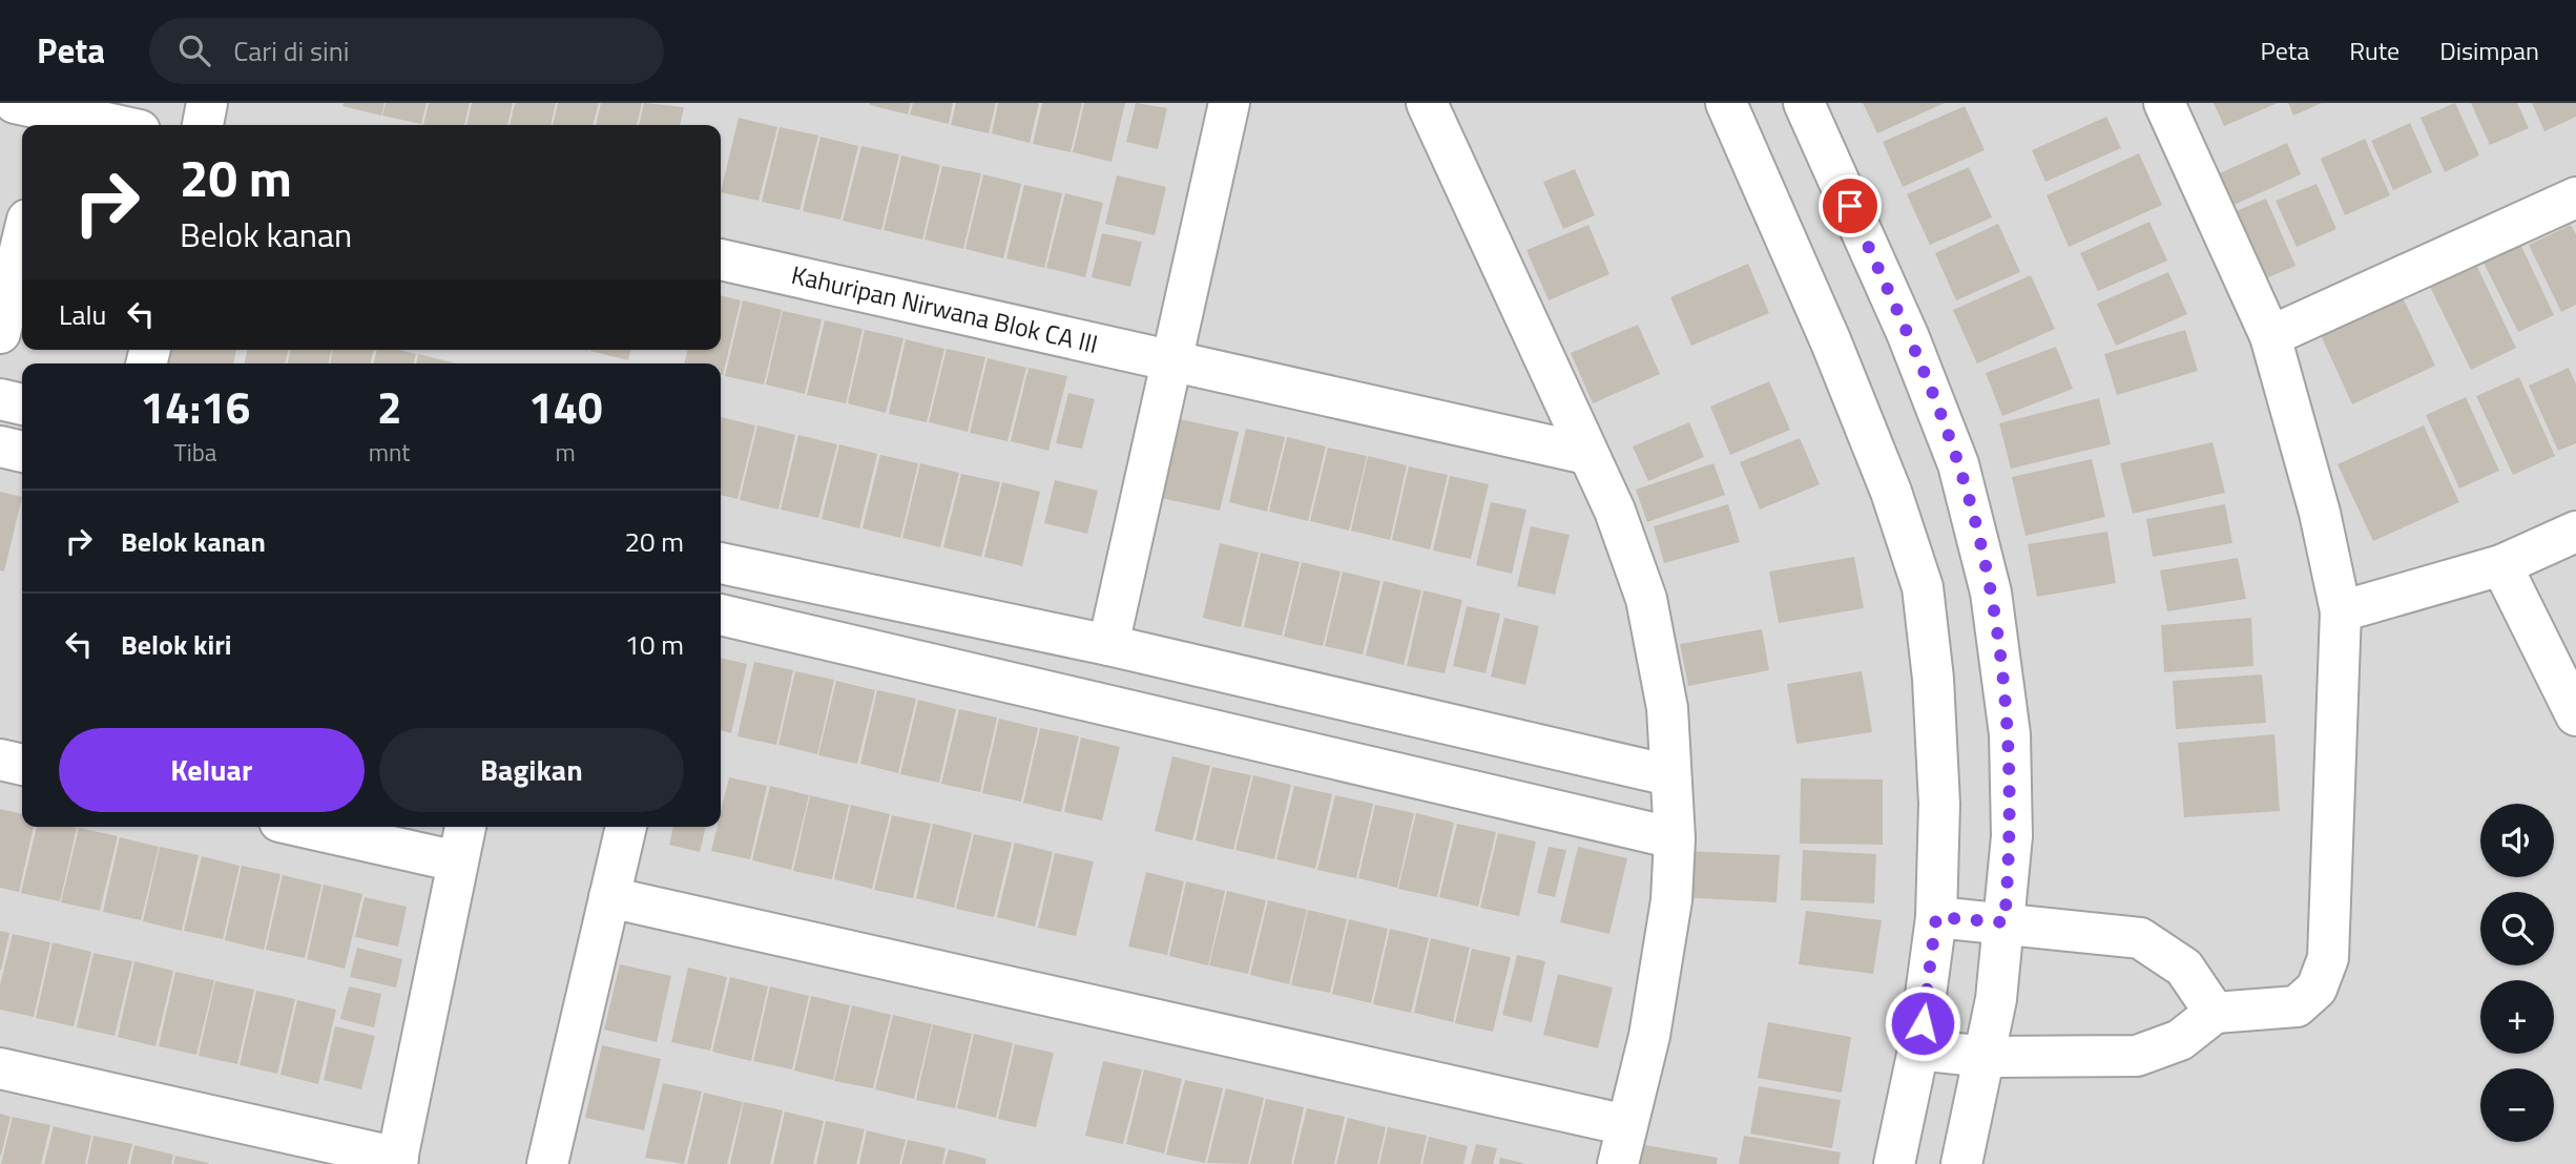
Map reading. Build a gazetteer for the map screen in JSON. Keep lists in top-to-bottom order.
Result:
{
  "streets": {
    "street": ["Kahuripan Nirwana Blok CA III"]
  },
  "page": {
    "header": "Peta",
    "search": "Cari di sini",
    "nav": ["Peta", "Rute", "Disimpan"],
    "turn": ["20 m", "Belok kanan"],
    "then": "Lalu",
    "eta": [
      "14:16",
      "Tiba",
      "2",
      "mnt",
      "140",
      "m"
    ],
    "list": [
      {
        "name": "Belok kanan",
        "value": "20 m"
      },
      {
        "name": "Belok kiri",
        "value": "10 m"
      }
    ],
    "buttons": ["Keluar", "Bagikan"],
    "map_buttons": ["+", "−"]
  }
}
